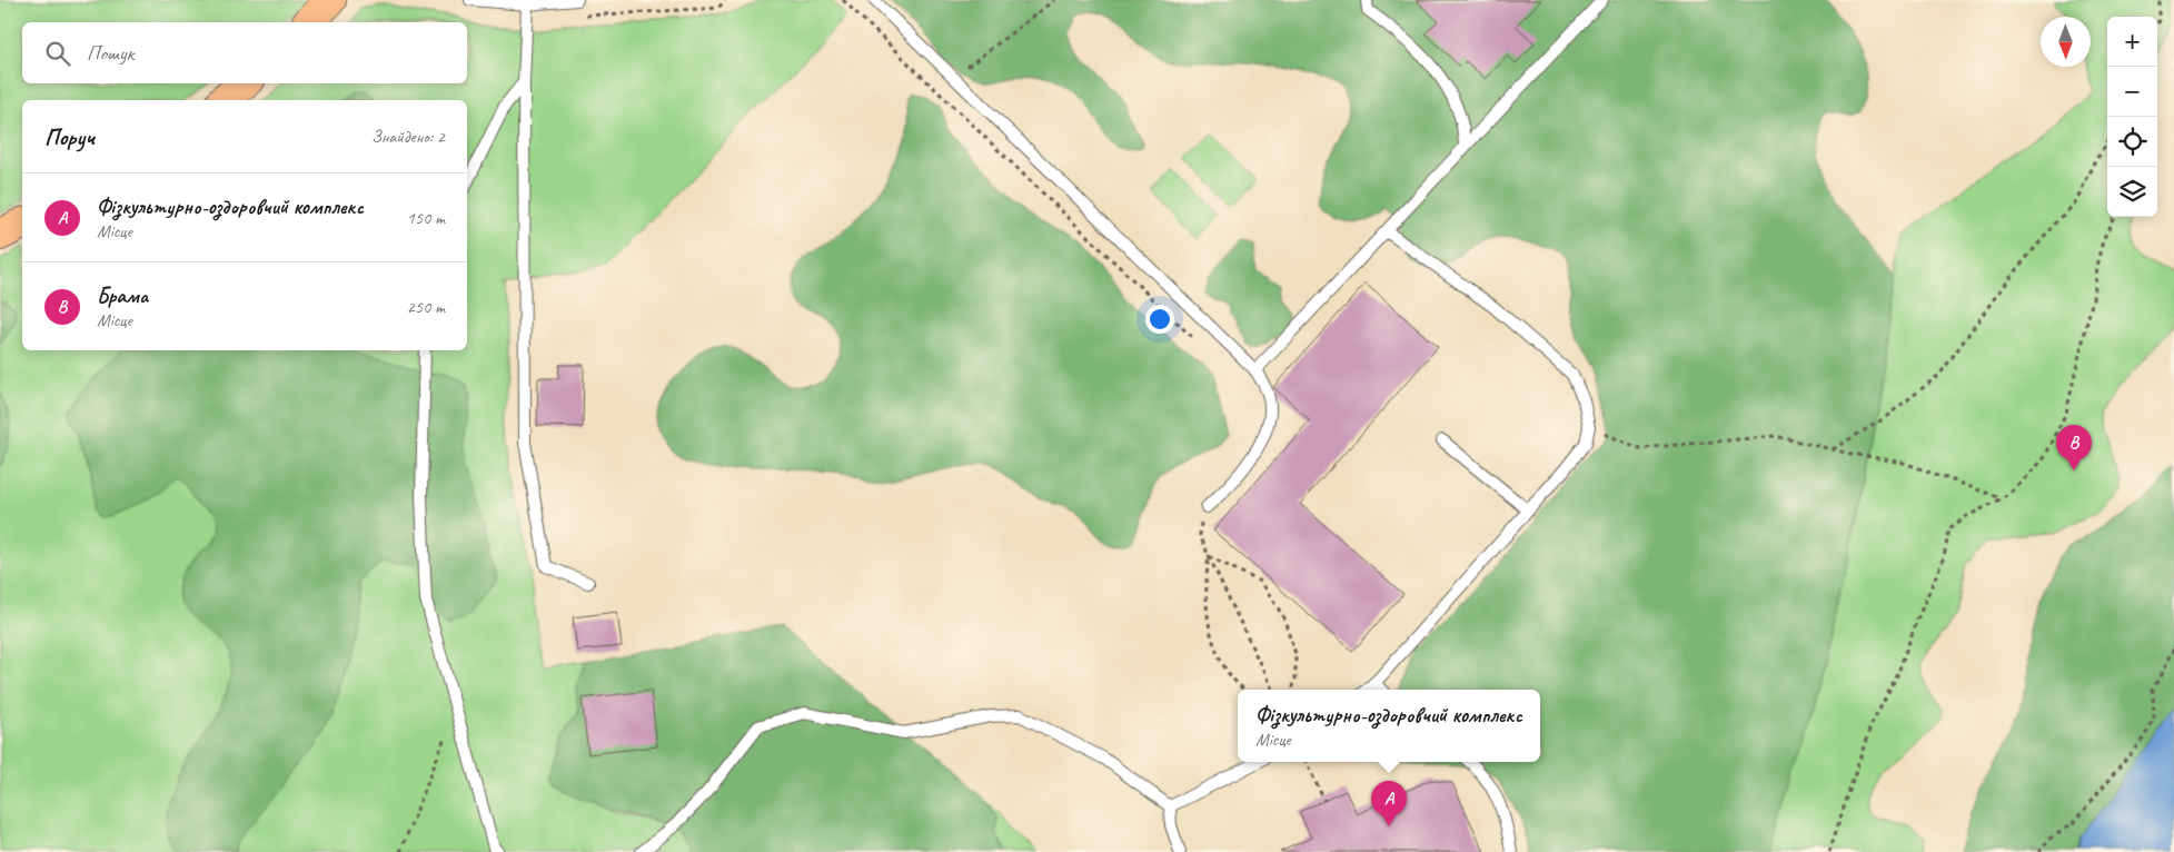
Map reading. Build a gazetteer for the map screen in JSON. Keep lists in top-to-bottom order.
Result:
{
  "north": "bottom",
  "page": {
    "map_buttons": ["+", "−"],
    "search": "Пошук",
    "heading": ["Поруч", "Знайдено: 2"],
    "list": [
      {
        "mark": "A",
        "name": "Фізкультурно-оздоровчий комплекс",
        "note": "Місце",
        "value": "150 m"
      },
      {
        "mark": "B",
        "name": "Брама",
        "note": "Місце",
        "value": "250 m"
      }
    ],
    "pins": ["B", "A"],
    "popup": ["Фізкультурно-оздоровчий комплекс", "Місце"]
  }
}
